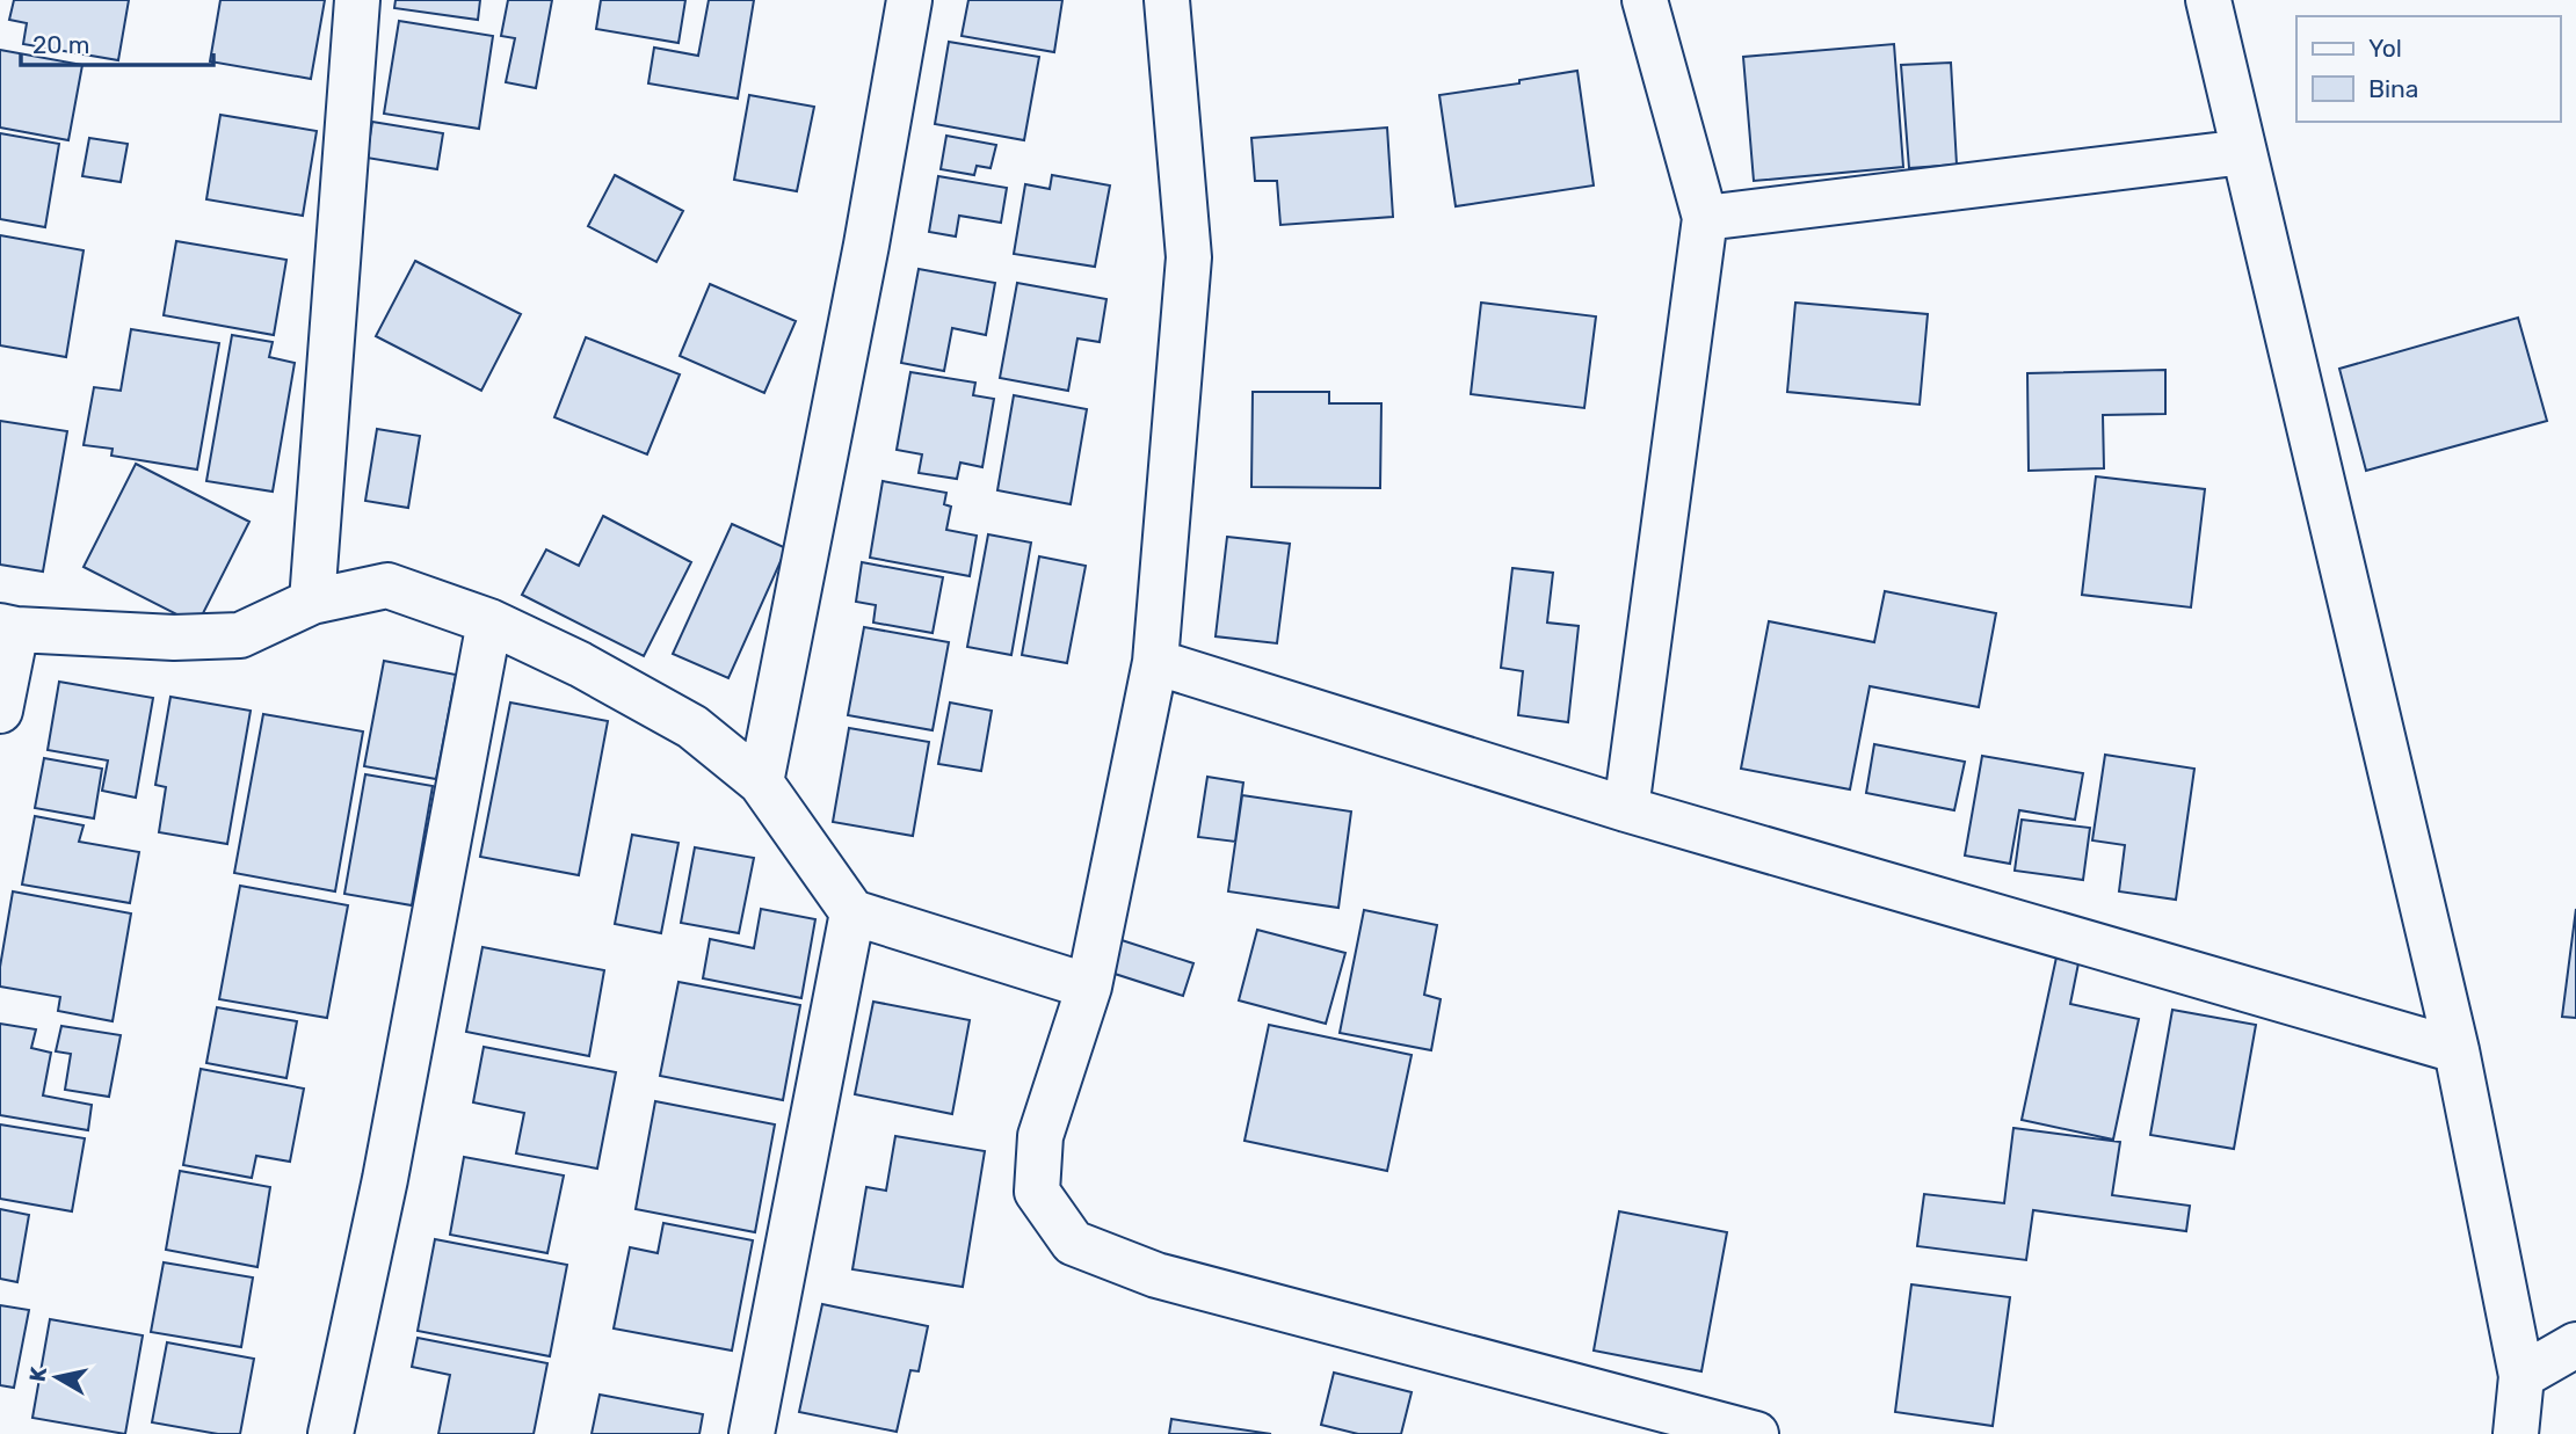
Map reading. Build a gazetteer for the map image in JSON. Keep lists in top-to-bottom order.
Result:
{
  "legend": ["Yol", "Bina"],
  "scale_bar": "20 m",
  "north": "left"
}
